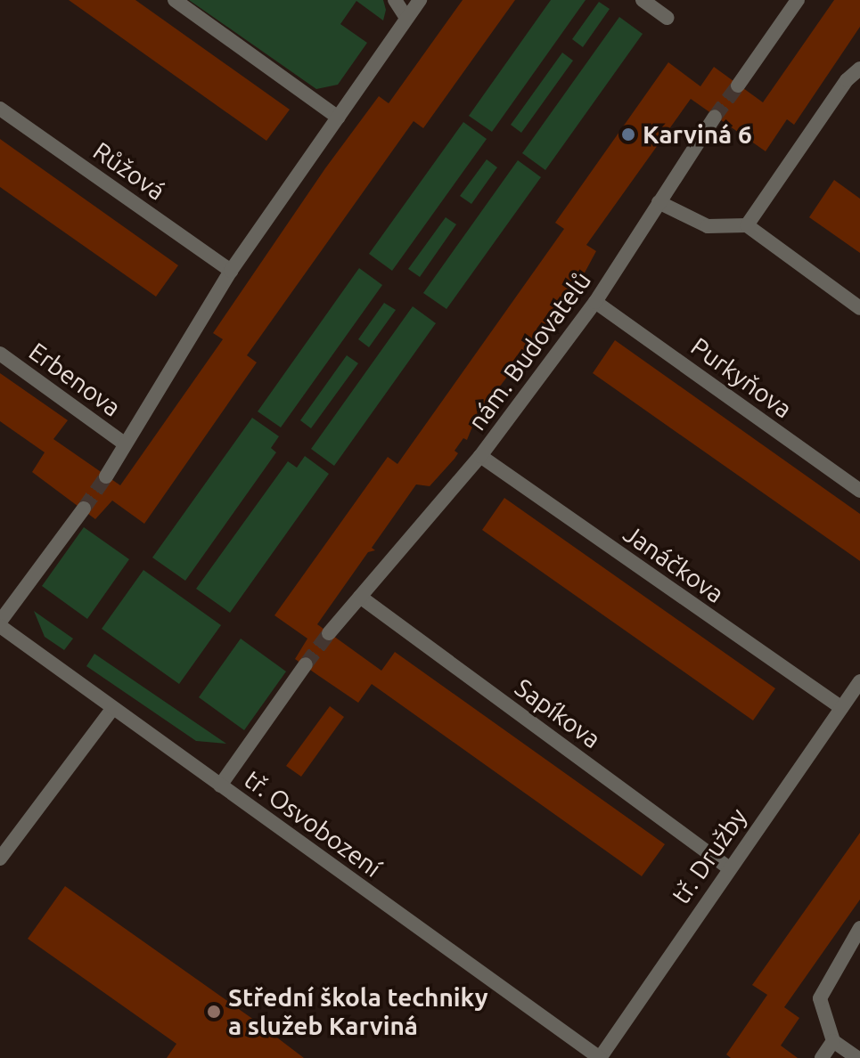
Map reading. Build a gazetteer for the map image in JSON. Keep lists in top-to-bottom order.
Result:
{
  "streets": {
    "street": [
      "Růžová",
      "nám. Budovatelů",
      "Purkyňova",
      "Erbenova",
      "Janáčkova",
      "Sapíkova",
      "tř. Osvobození",
      "tř. Družby"
    ]
  },
  "crossings": [
    ["nám. Budovatelů", "Purkyňova"],
    ["nám. Budovatelů", "Janáčkova"],
    ["nám. Budovatelů", "Sapíkova"],
    ["Janáčkova", "tř. Družby"],
    ["Sapíkova", "tř. Družby"],
    ["tř. Osvobození", "tř. Družby"]
  ],
  "places": ["Karviná 6", "Střední škola techniky a služeb Karviná"]
}
